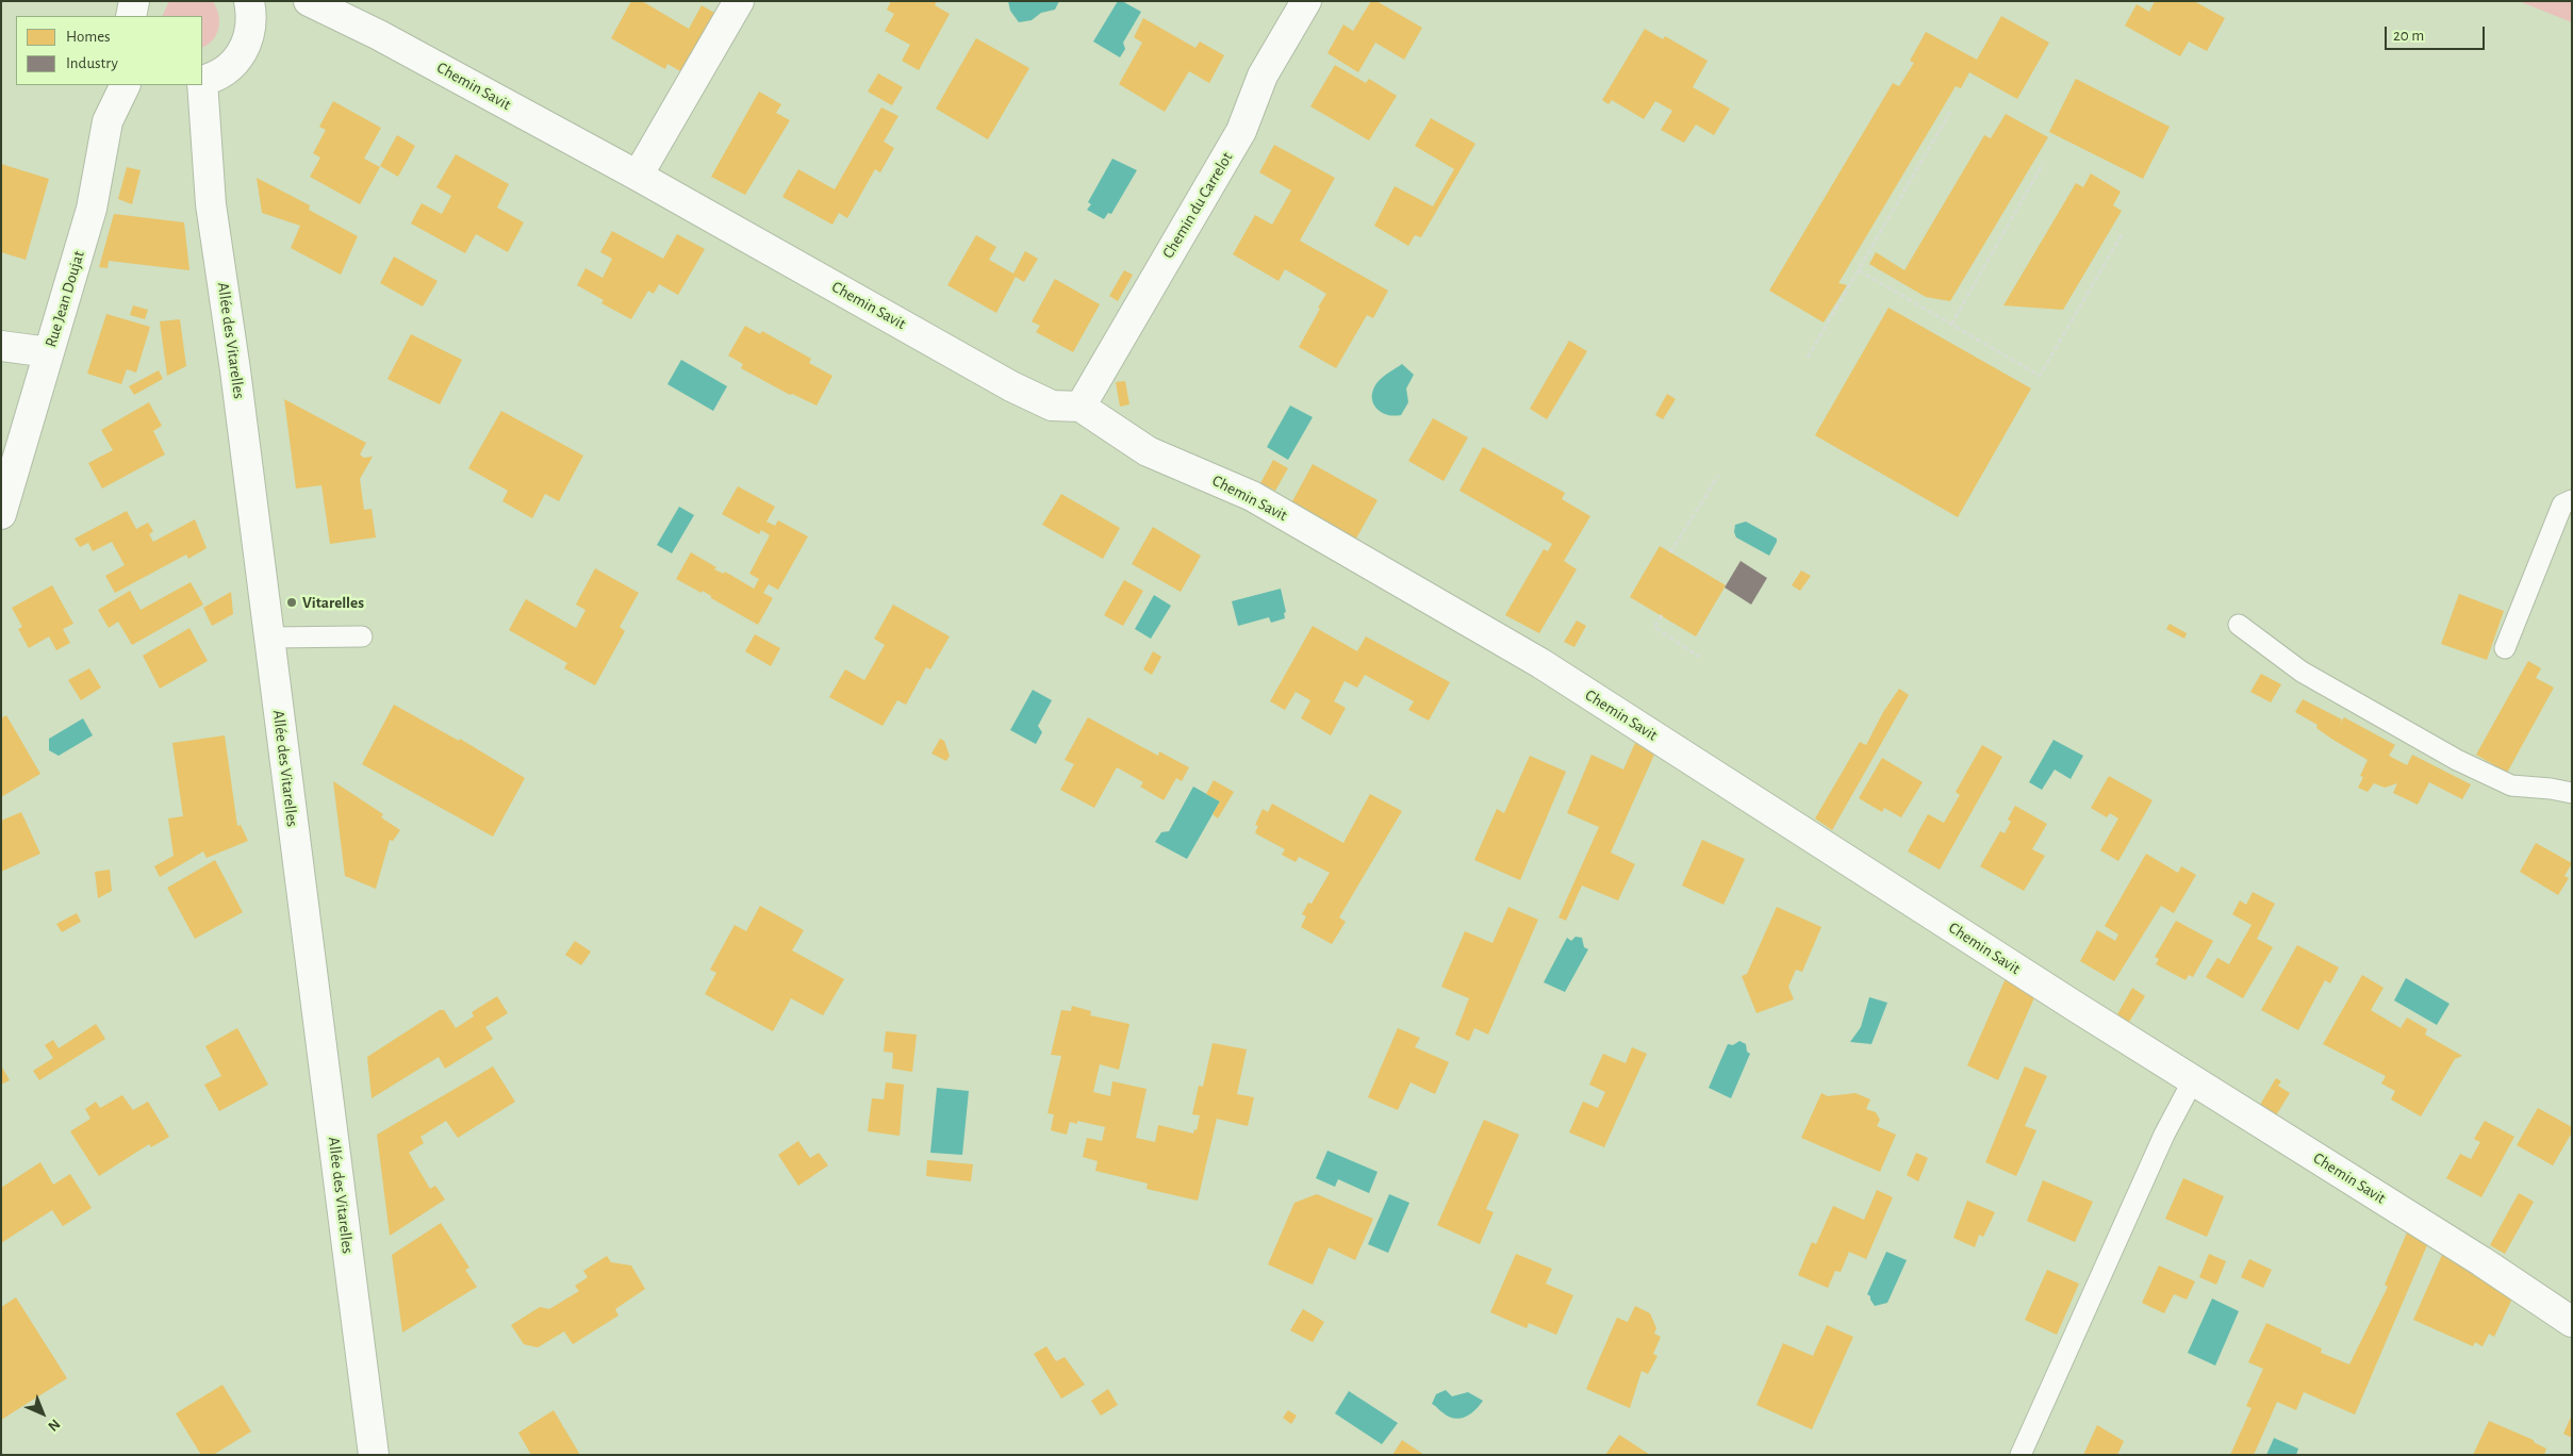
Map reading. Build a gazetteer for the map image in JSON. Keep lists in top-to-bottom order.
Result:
{
  "streets": {
    "street": [
      "Chemin Savit",
      "Chemin du Carrelot",
      "Rue Jean Doujat",
      "Allée des Vitarelles"
    ]
  },
  "crossings": [
    ["Chemin Savit", "Chemin du Carrelot"]
  ],
  "places": ["Vitarelles"],
  "legend": ["Homes", "Industry"],
  "scale_bar": "20 m",
  "north": "bottom right"
}
